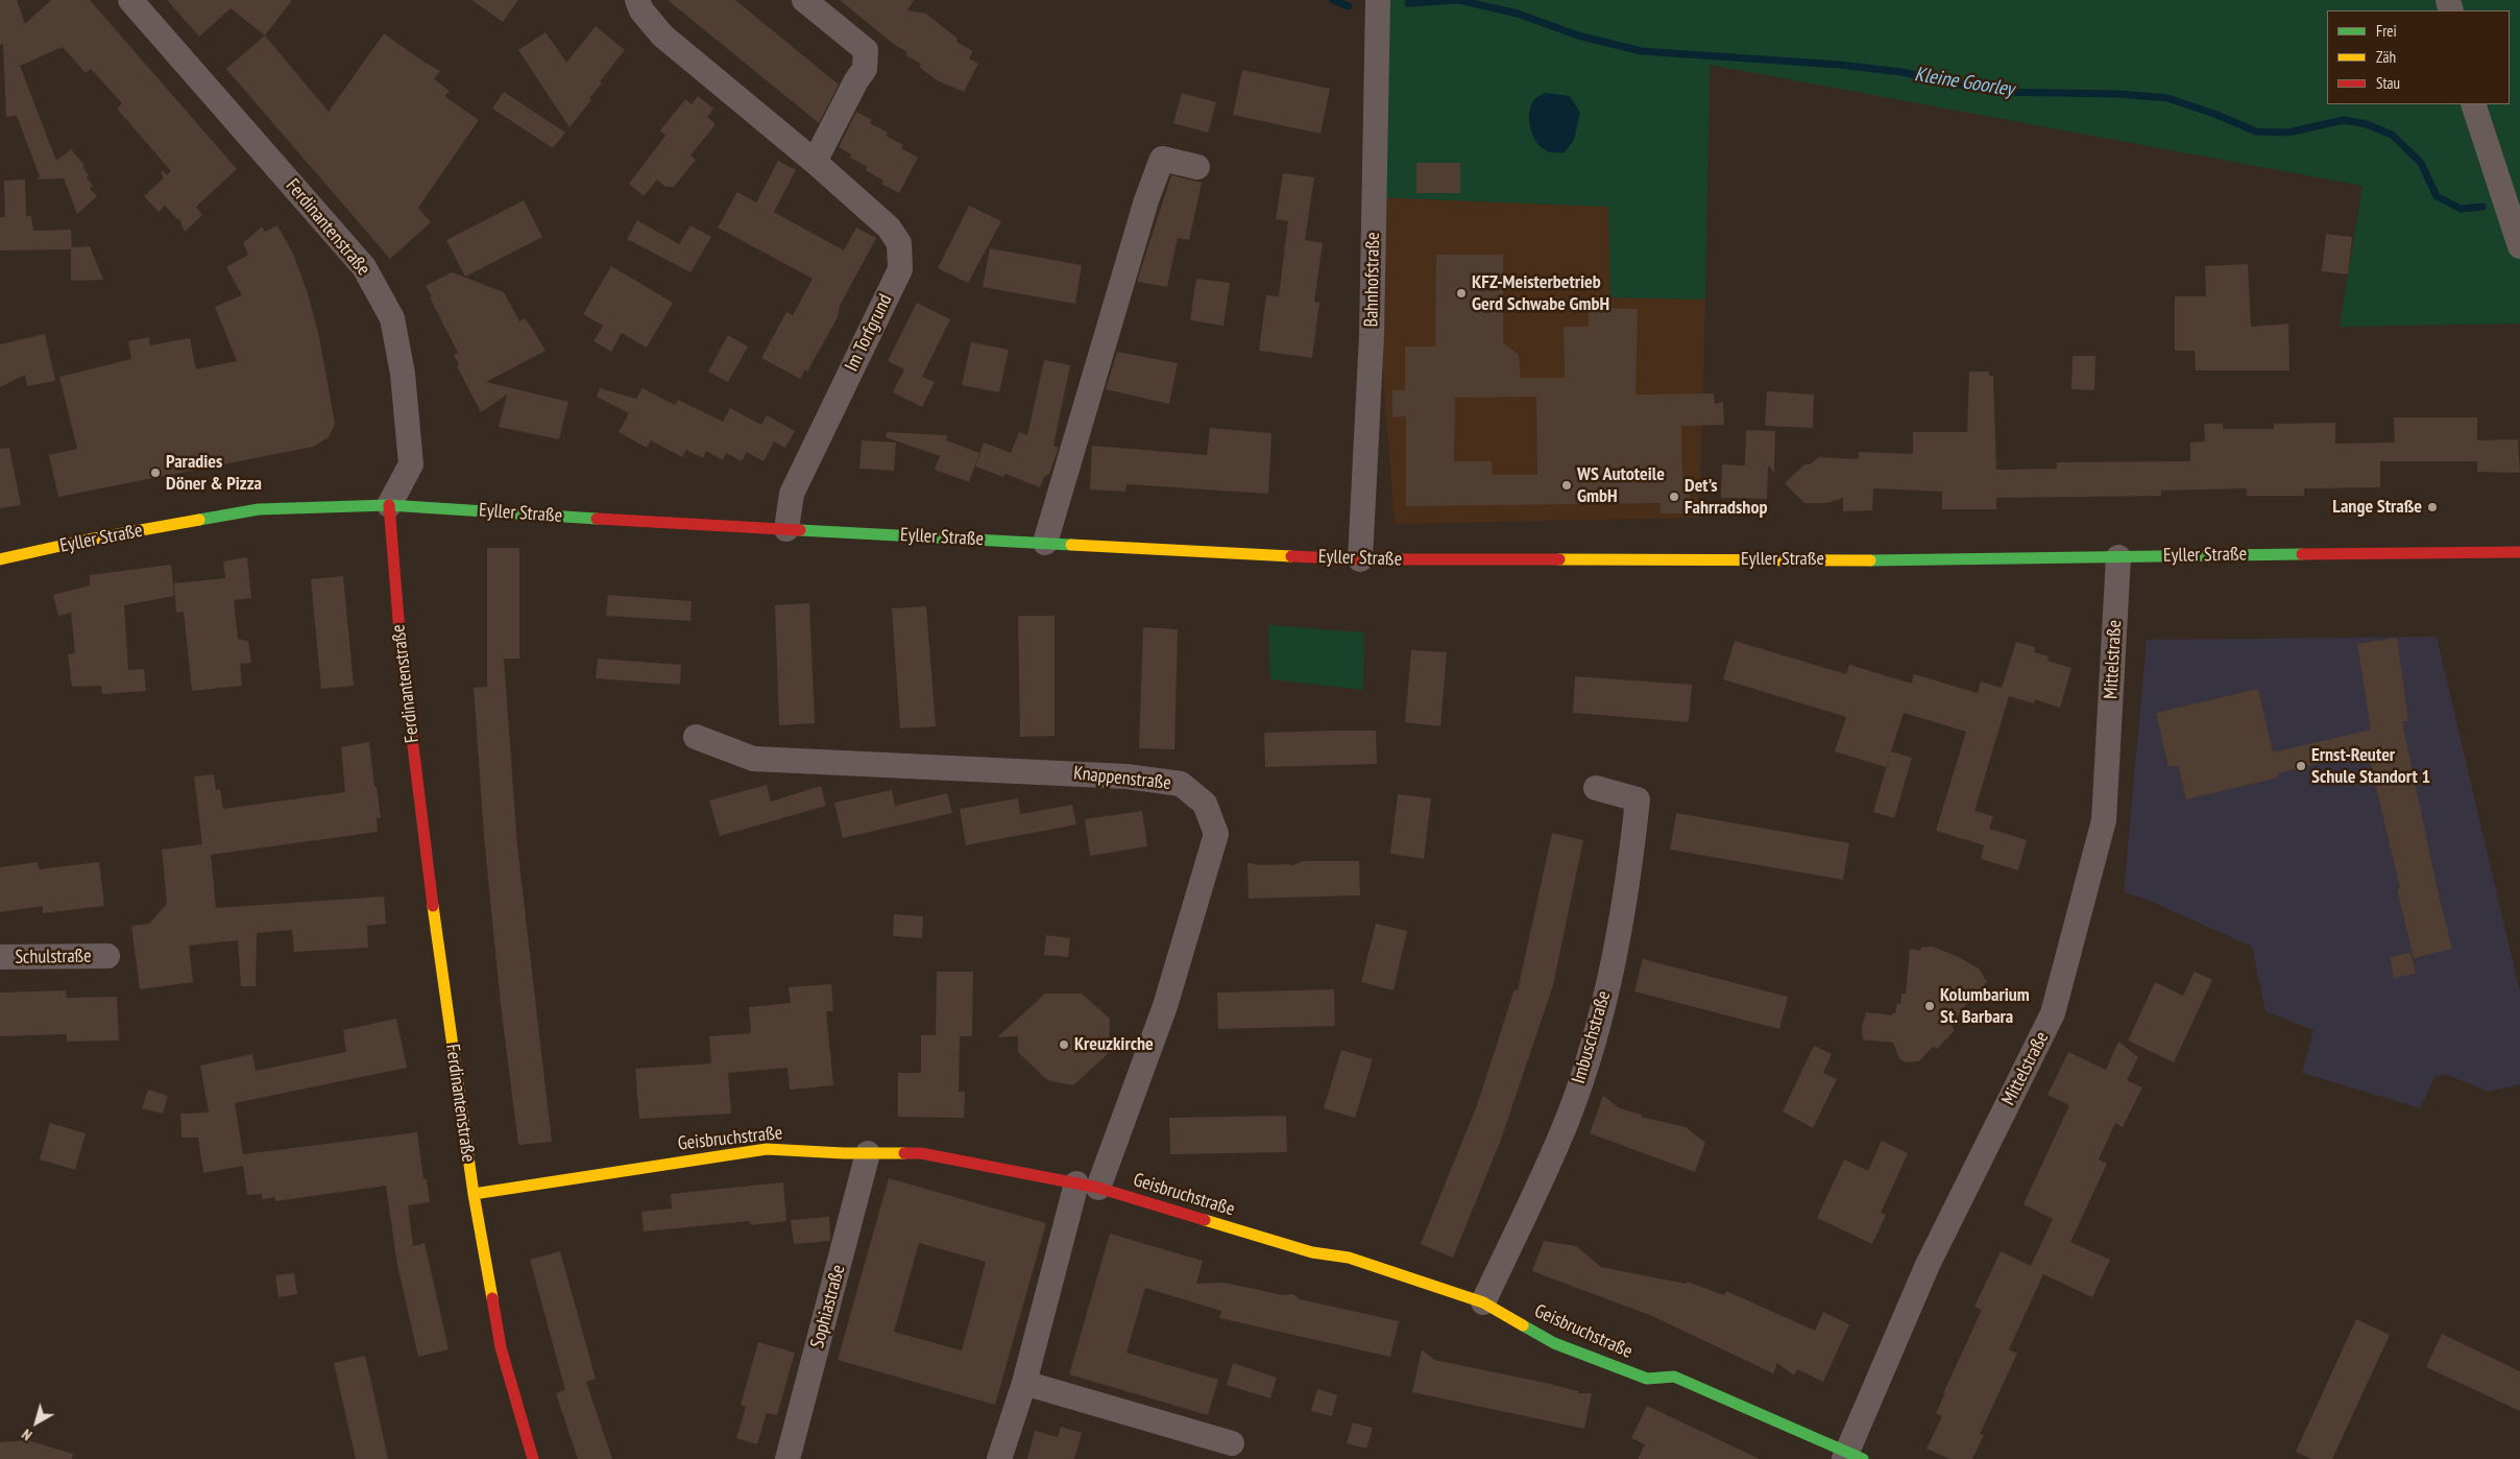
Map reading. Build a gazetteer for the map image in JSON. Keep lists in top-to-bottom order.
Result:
{
  "streets": {
    "main road": ["Ferdinantenstraße", "Eyller Straße", "Geisbruchstraße"],
    "street": [
      "Bahnhofstraße",
      "Im Torfgrund",
      "Mittelstraße",
      "Knappenstraße",
      "Schulstraße",
      "Imbuschstraße",
      "Sophiastraße"
    ]
  },
  "crossings": [
    ["Ferdinantenstraße", "Eyller Straße"],
    ["Ferdinantenstraße", "Geisbruchstraße"],
    ["Bahnhofstraße", "Eyller Straße"],
    ["Im Torfgrund", "Eyller Straße"],
    ["Eyller Straße", "Mittelstraße"],
    ["Mittelstraße", "Geisbruchstraße"],
    ["Knappenstraße", "Geisbruchstraße"],
    ["Imbuschstraße", "Geisbruchstraße"],
    ["Geisbruchstraße", "Sophiastraße"]
  ],
  "water": ["Kleine Goorley"],
  "places": [
    "KFZ-Meisterbetrieb Gerd Schwabe GmbH",
    "Paradies Döner & Pizza",
    "WS Autoteile GmbH",
    "Det's Fahrradshop",
    "Lange Straße",
    "Ernst-Reuter Schule Standort 1",
    "Kolumbarium St. Barbara",
    "Kreuzkirche"
  ],
  "legend": ["Frei", "Zäh", "Stau"],
  "north": "bottom left"
}
